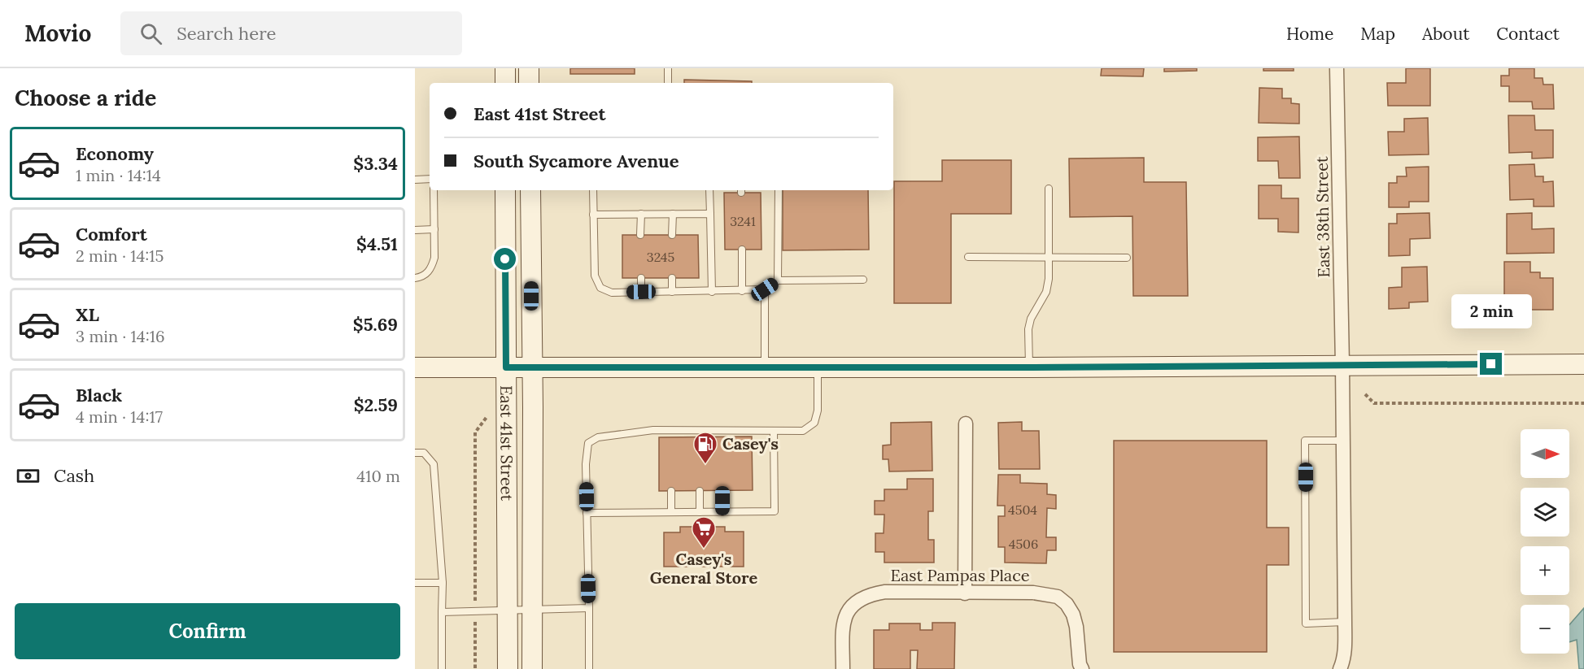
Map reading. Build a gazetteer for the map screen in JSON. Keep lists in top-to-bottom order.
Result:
{
  "streets": {
    "main road": ["East 41st Street"],
    "street": ["East 38th Street", "East Pampas Place"]
  },
  "places": {
    "fuel station": ["Casey's"],
    "supermarket": ["Casey's General Store"]
  },
  "house_numbers": [
    "3241",
    "3245",
    "4504",
    "4506"
  ],
  "north": "right",
  "page": {
    "header": "Movio",
    "search": "Search here",
    "nav": [
      "Home",
      "Map",
      "About",
      "Contact"
    ],
    "heading": "Choose a ride",
    "banner": ["East 41st Street", "South Sycamore Avenue"],
    "list": [
      {
        "name": "Economy",
        "note": "1 min · 14:14",
        "value": "$3.34"
      },
      {
        "name": "Comfort",
        "note": "2 min · 14:15",
        "value": "$4.51"
      },
      {
        "name": "XL",
        "note": "3 min · 14:16",
        "value": "$5.69"
      },
      {
        "name": "Black",
        "note": "4 min · 14:17",
        "value": "$2.59"
      }
    ],
    "bubble": "2 min",
    "map_buttons": ["+", "−"],
    "pay": ["Cash", "410 m"],
    "buttons": "Confirm"
  }
}
